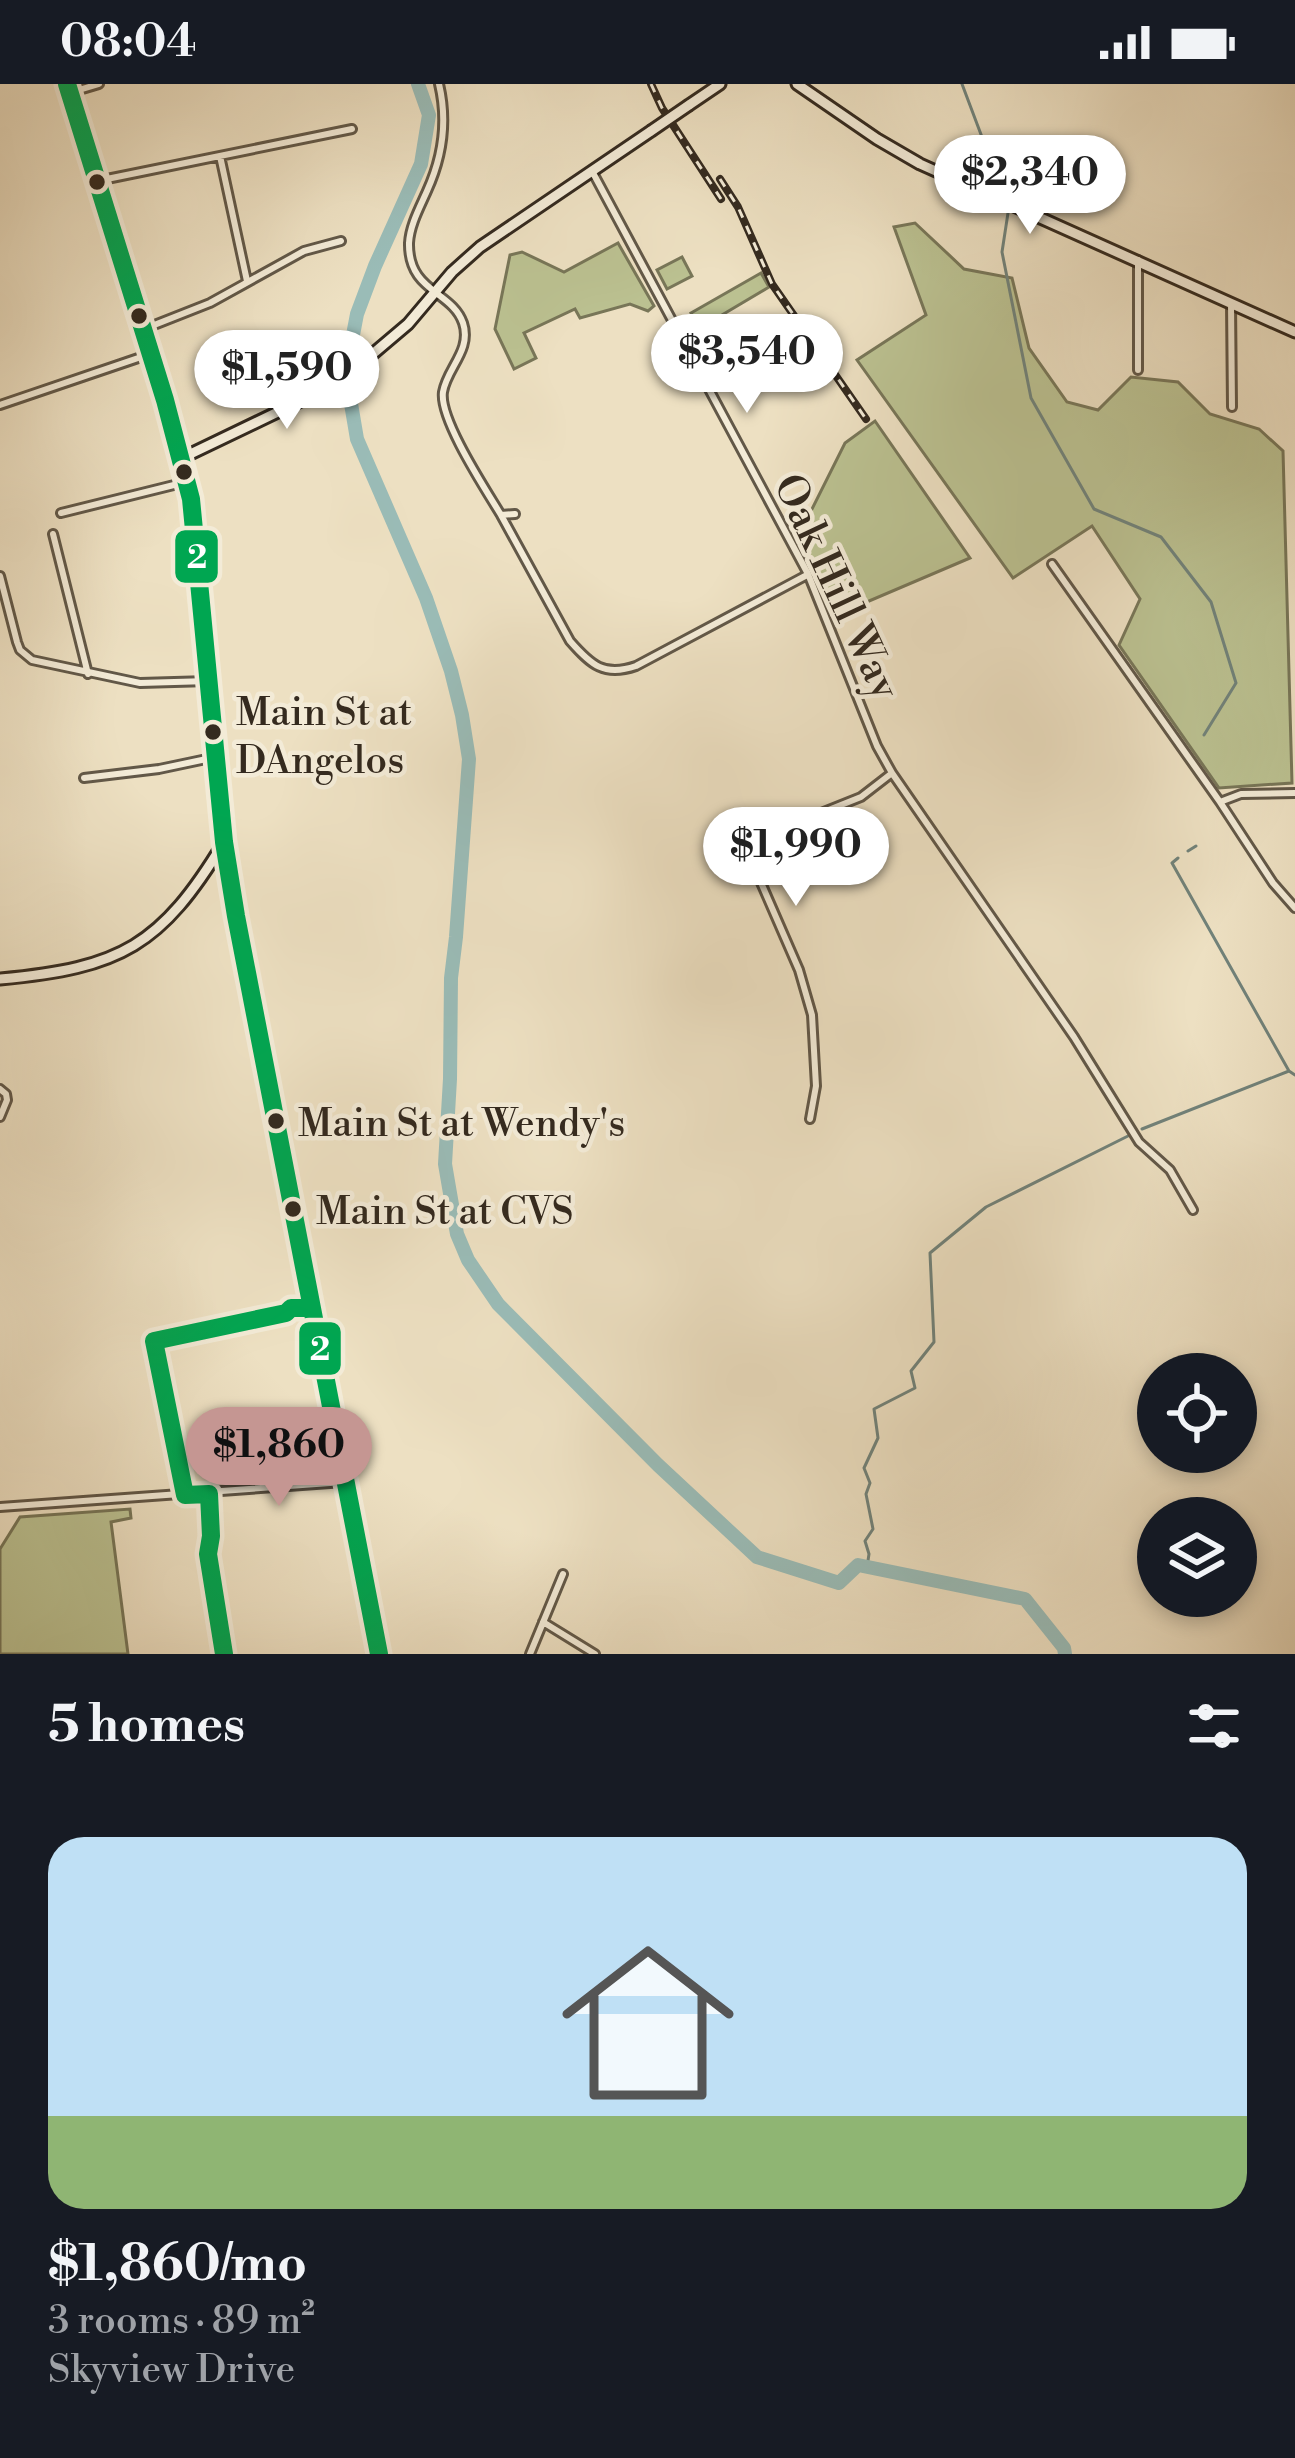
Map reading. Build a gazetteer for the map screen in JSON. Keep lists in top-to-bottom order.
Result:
{
  "streets": {
    "street": ["Oak Hill Way"]
  },
  "places": ["Main St at DAngelos", "Main St at Wendy's", "Main St at CVS"],
  "lines": ["transit line 2"],
  "page": {
    "status": "08:04",
    "price": [
      "$2,340",
      "$3,540",
      "$1,590",
      "$1,990",
      "$1,860"
    ],
    "heading": "5 homes",
    "list": [
      {
        "name": "$1,860/mo",
        "note": "3 rooms · 89 m² · Skyview Drive"
      }
    ]
  }
}
